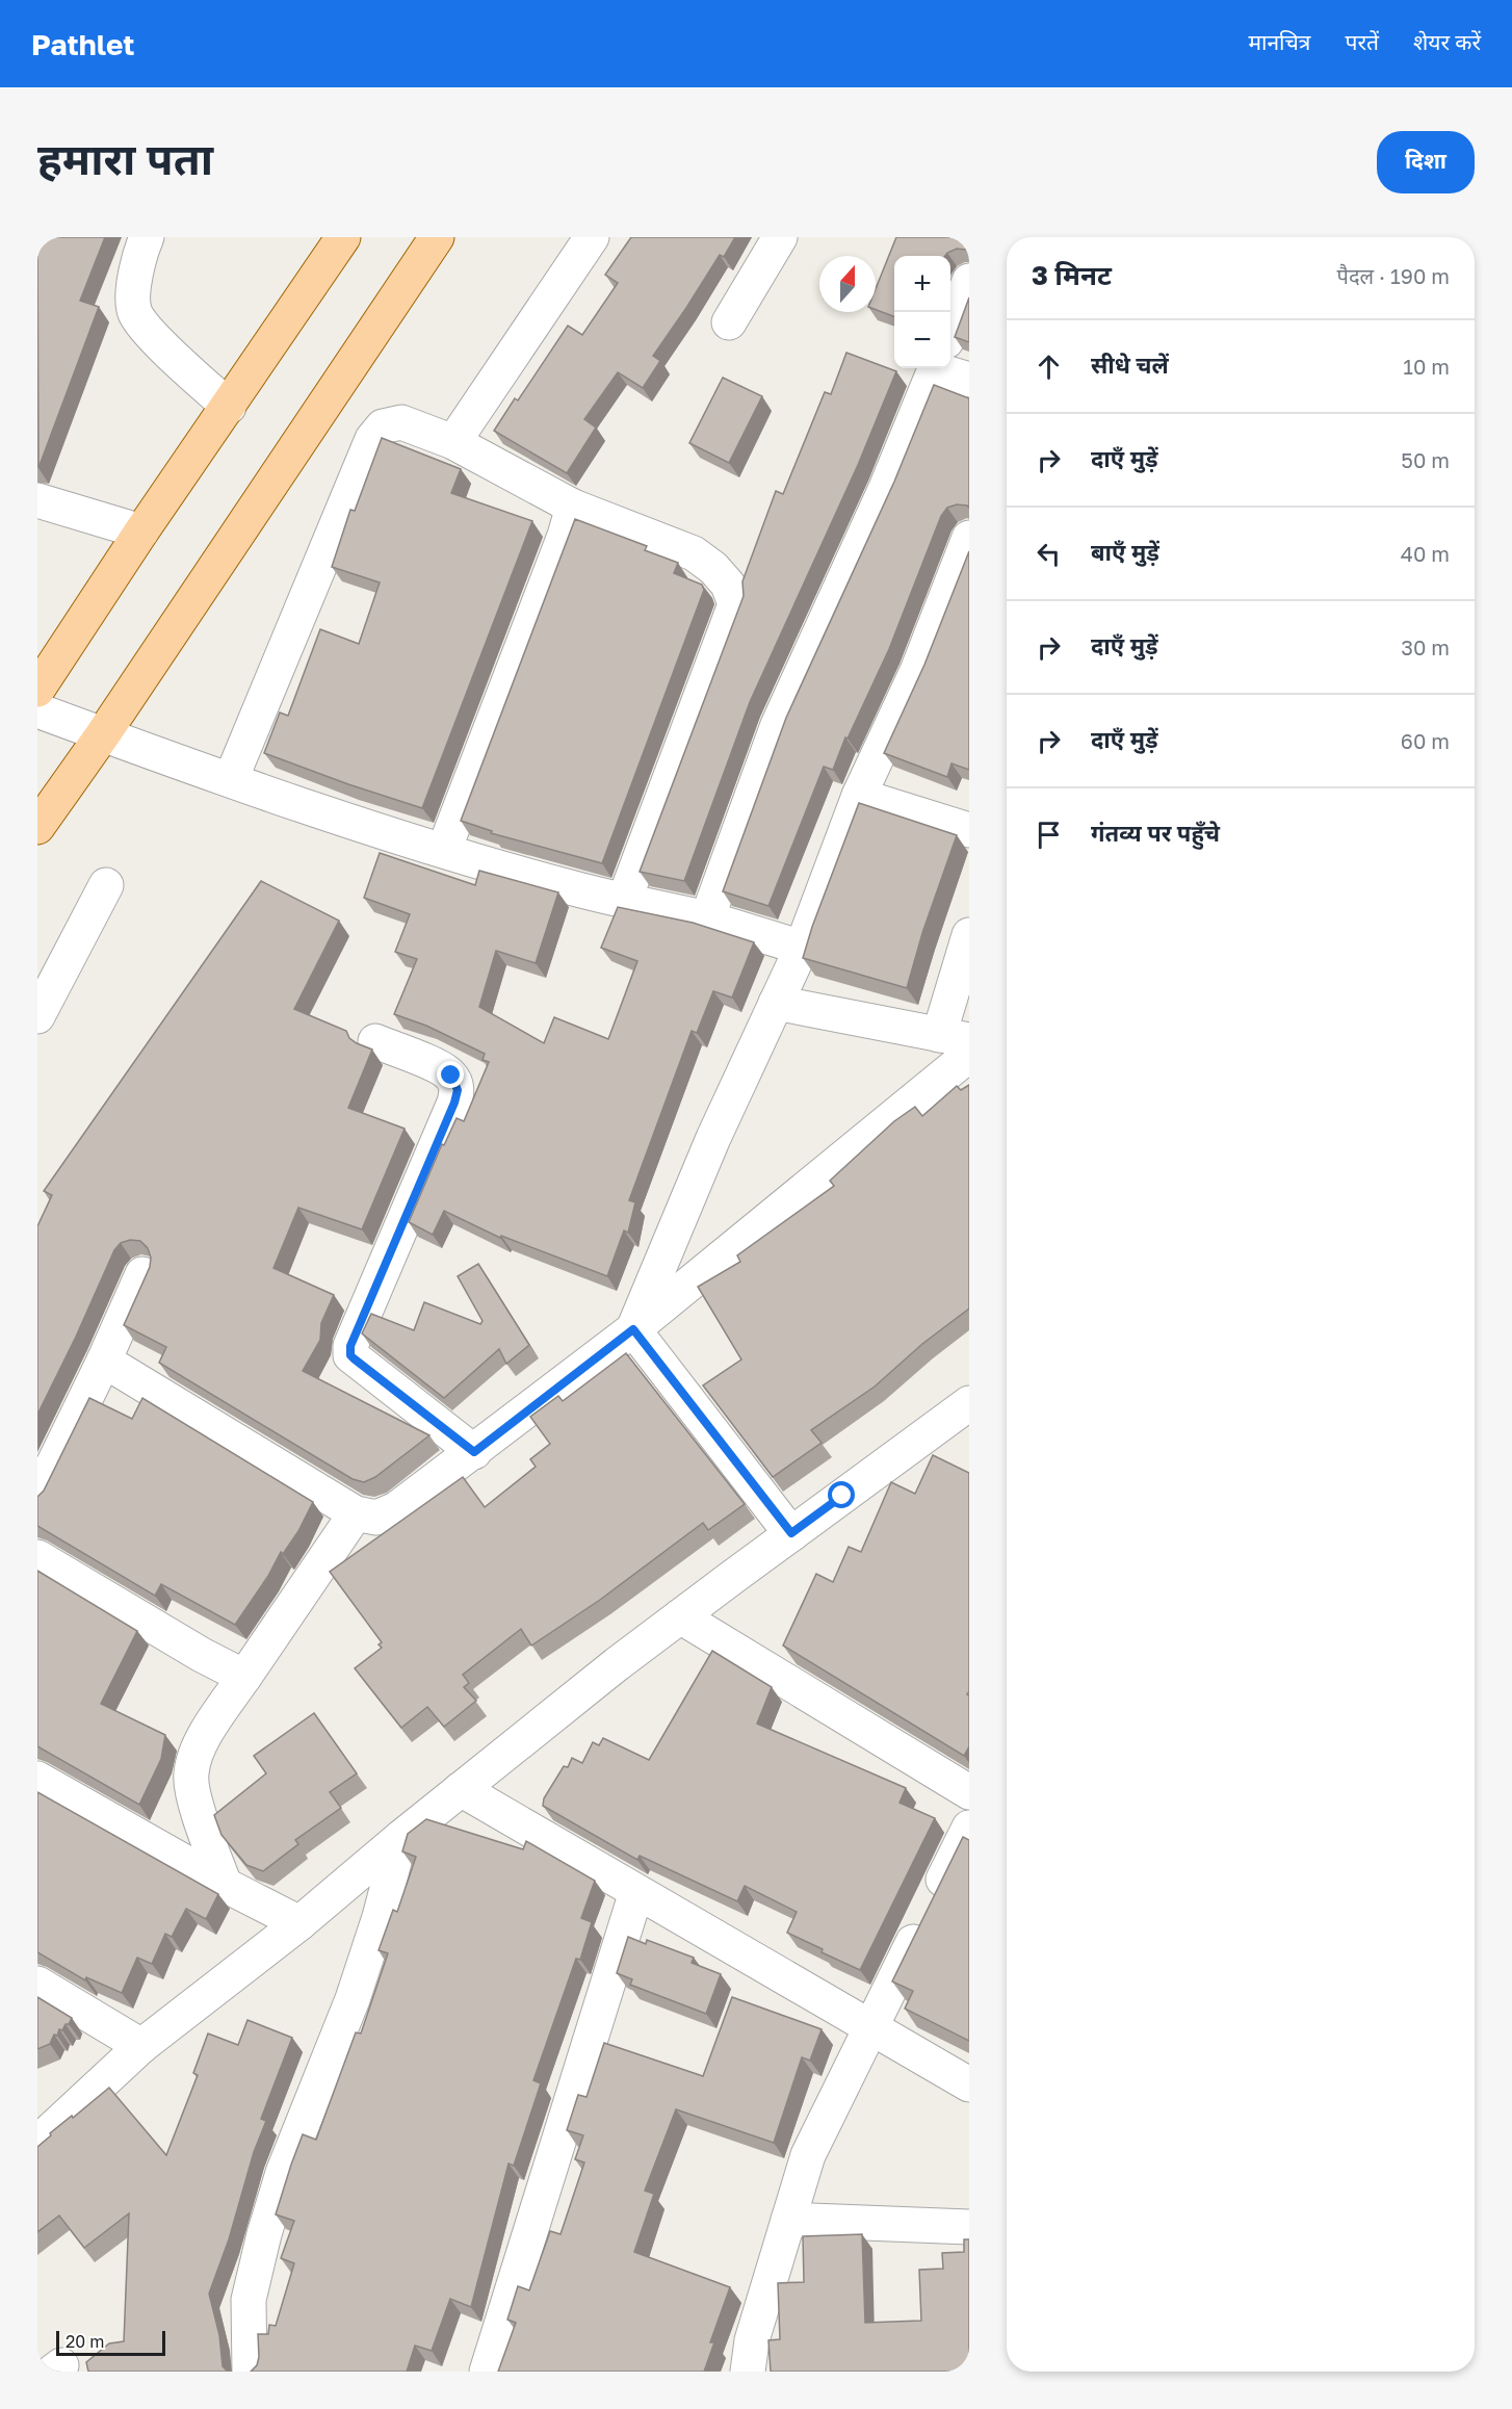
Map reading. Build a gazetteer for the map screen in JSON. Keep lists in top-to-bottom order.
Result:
{
  "scale_bar": "20 m",
  "north": "top",
  "page": {
    "header": "Pathlet",
    "nav": ["मानचित्र", "परतें", "शेयर करें"],
    "buttons": "दिशा",
    "title": "हमारा पता",
    "heading": ["3 मिनट", "पैदल · 190 m"],
    "map_buttons": ["+", "−"],
    "list": [
      ["सीधे चलें", "10 m"],
      ["दाएँ मुड़ें", "50 m"],
      ["बाएँ मुड़ें", "40 m"],
      ["दाएँ मुड़ें", "30 m"],
      ["दाएँ मुड़ें", "60 m"],
      "गंतव्य पर पहुँचे"
    ],
    "scale": "20 m"
  }
}
